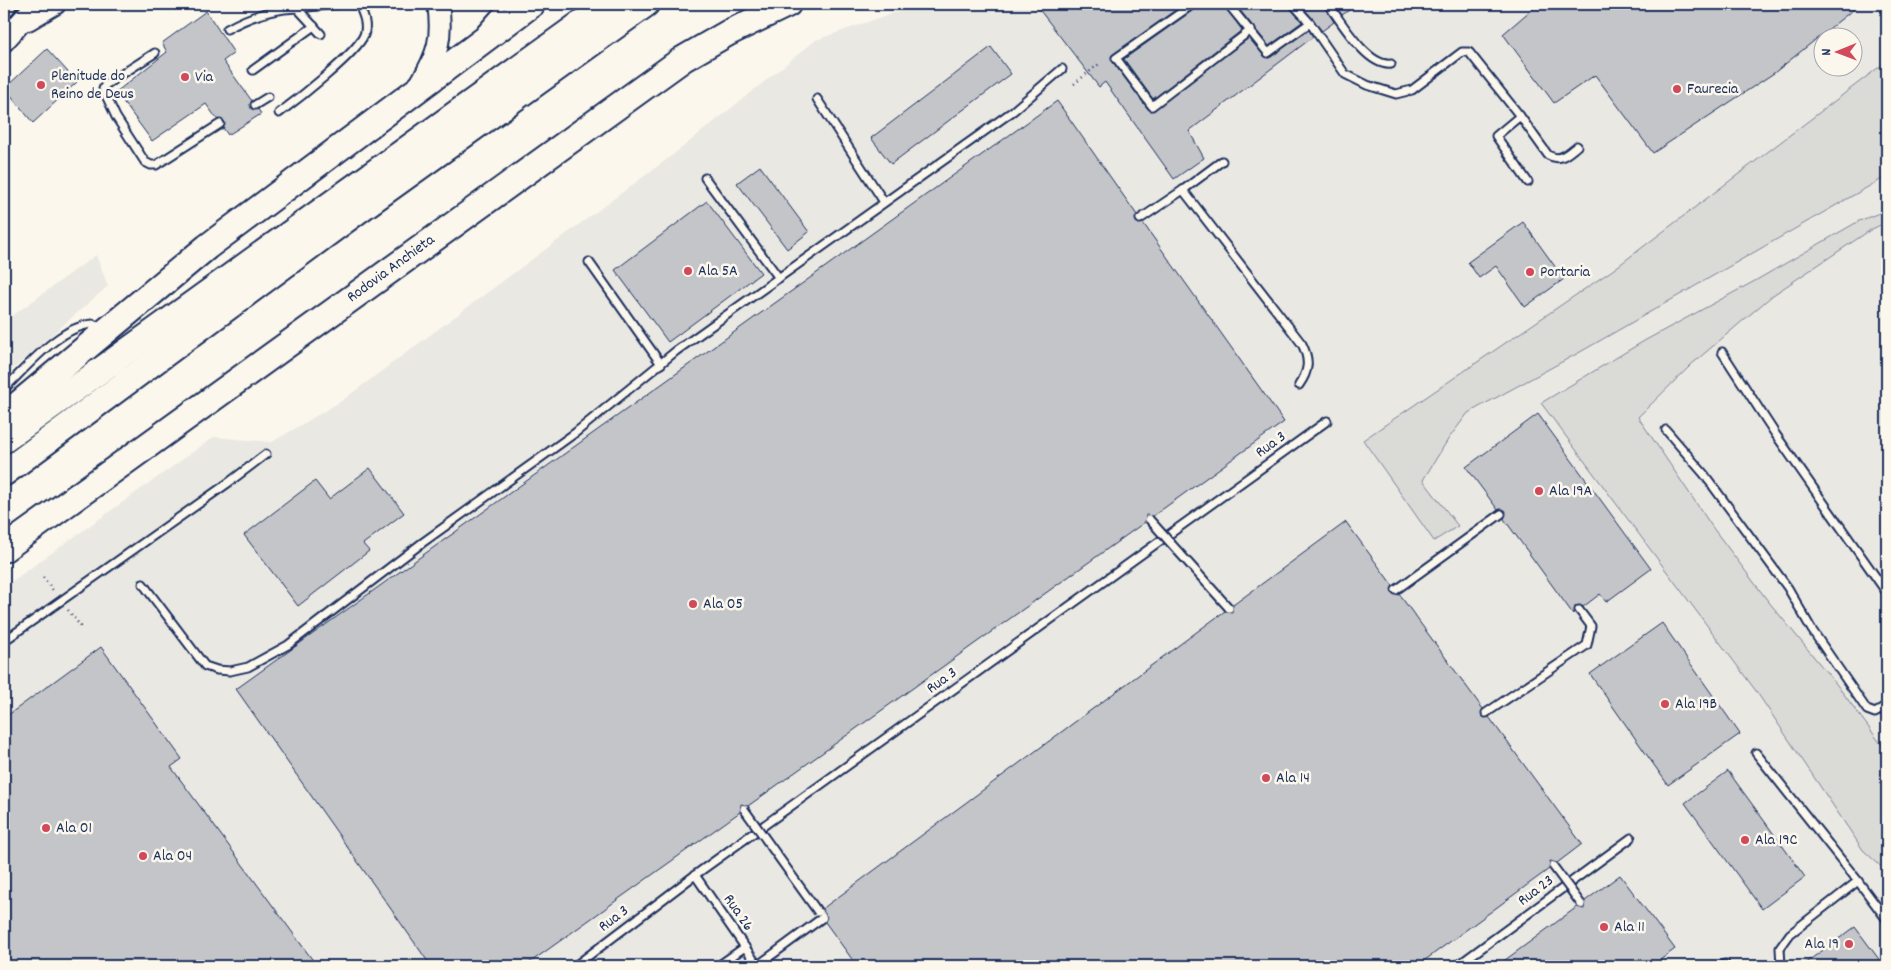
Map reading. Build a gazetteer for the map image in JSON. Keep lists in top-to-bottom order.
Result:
{
  "streets": {
    "highway": ["Rodovia Anchieta"],
    "lane": ["Rua 3", "Rua 23", "Rua 26"]
  },
  "crossings": [
    ["Rua 3", "Rua 26"]
  ],
  "places": [
    "Via",
    "Plenitude do Reino de Deus",
    "Faurecia",
    "Ala 5A",
    "Portaria",
    "Ala 19A",
    "Ala 05",
    "Ala 19B",
    "Ala 14",
    "Ala 01",
    "Ala 19C",
    "Ala 04",
    "Ala 11",
    "Ala 19"
  ],
  "north": "left"
}
